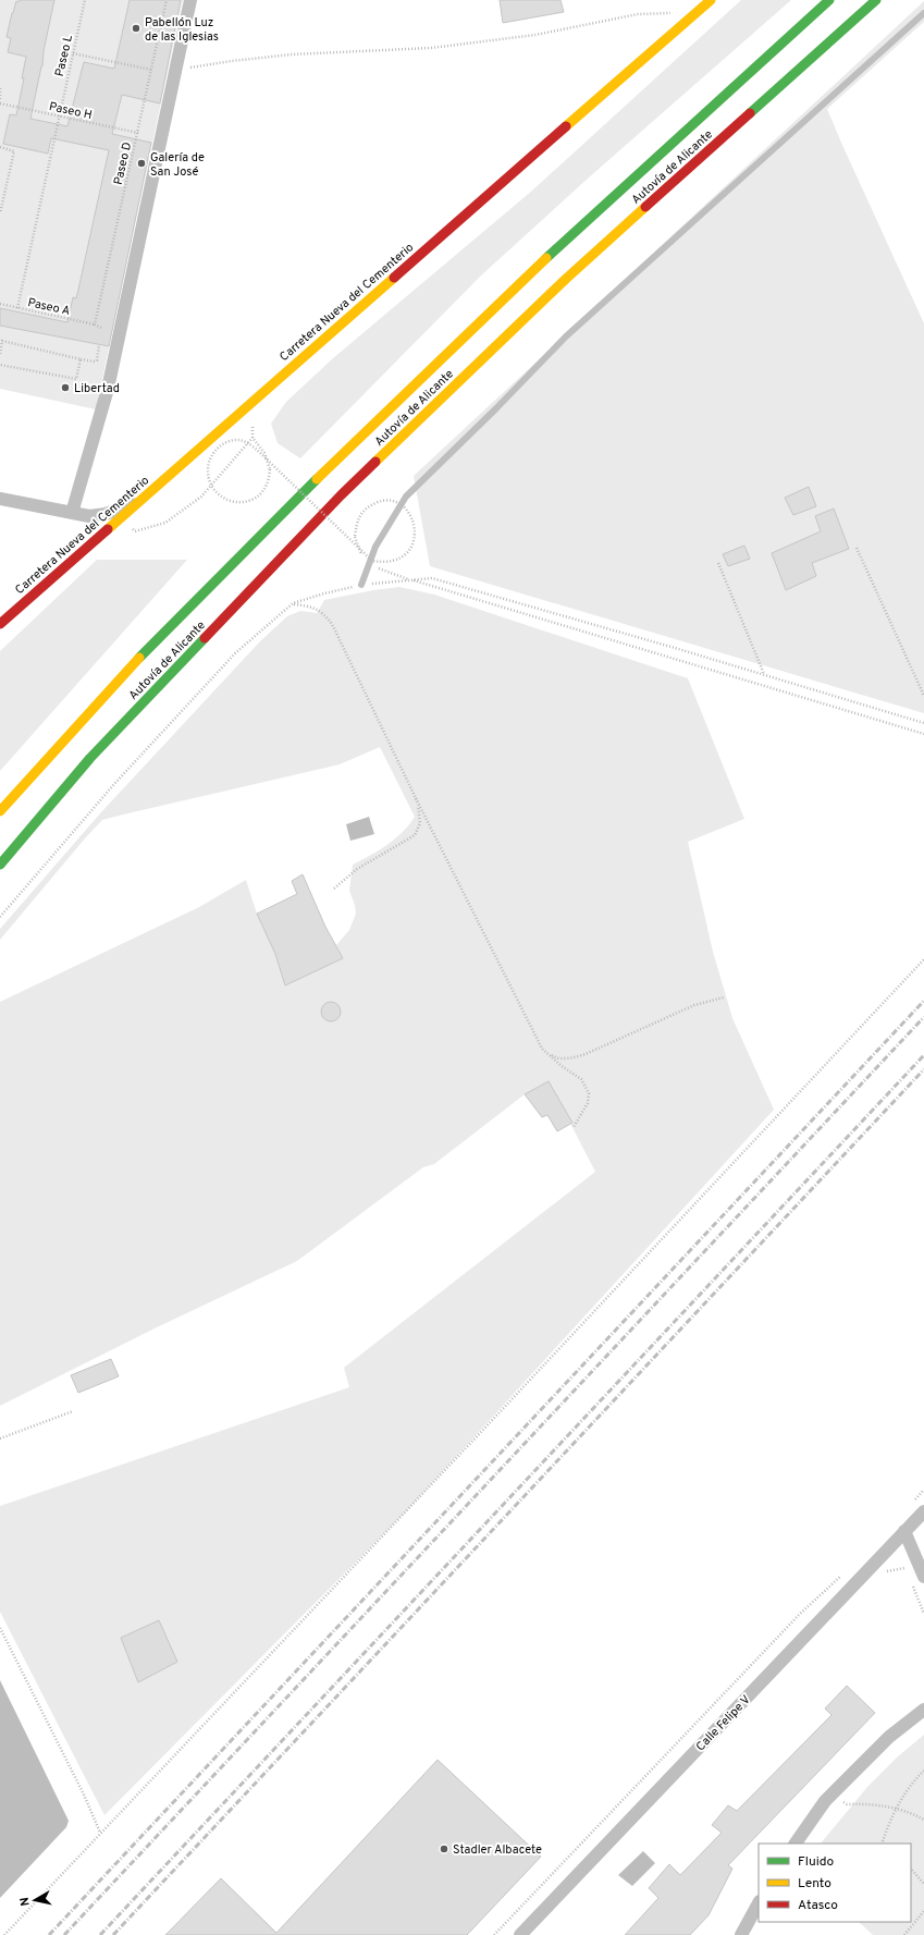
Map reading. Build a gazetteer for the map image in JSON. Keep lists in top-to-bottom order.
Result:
{
  "streets": {
    "main road": ["Autovía de Alicante", "Carretera Nueva del Cementerio"],
    "street": ["Calle Felipe V"],
    "path": [
      "Paseo L",
      "Paseo H",
      "Paseo D",
      "Paseo A"
    ]
  },
  "crossings": [
    ["Paseo L", "Paseo H"],
    ["Paseo L", "Paseo A"],
    ["Paseo H", "Paseo D"],
    ["Paseo D", "Paseo A"]
  ],
  "places": [
    "Pabellón Luz de las Iglesias",
    "Galería de San José",
    "Libertad",
    "Stadler Albacete"
  ],
  "legend": ["Fluido", "Lento", "Atasco"],
  "north": "left"
}
